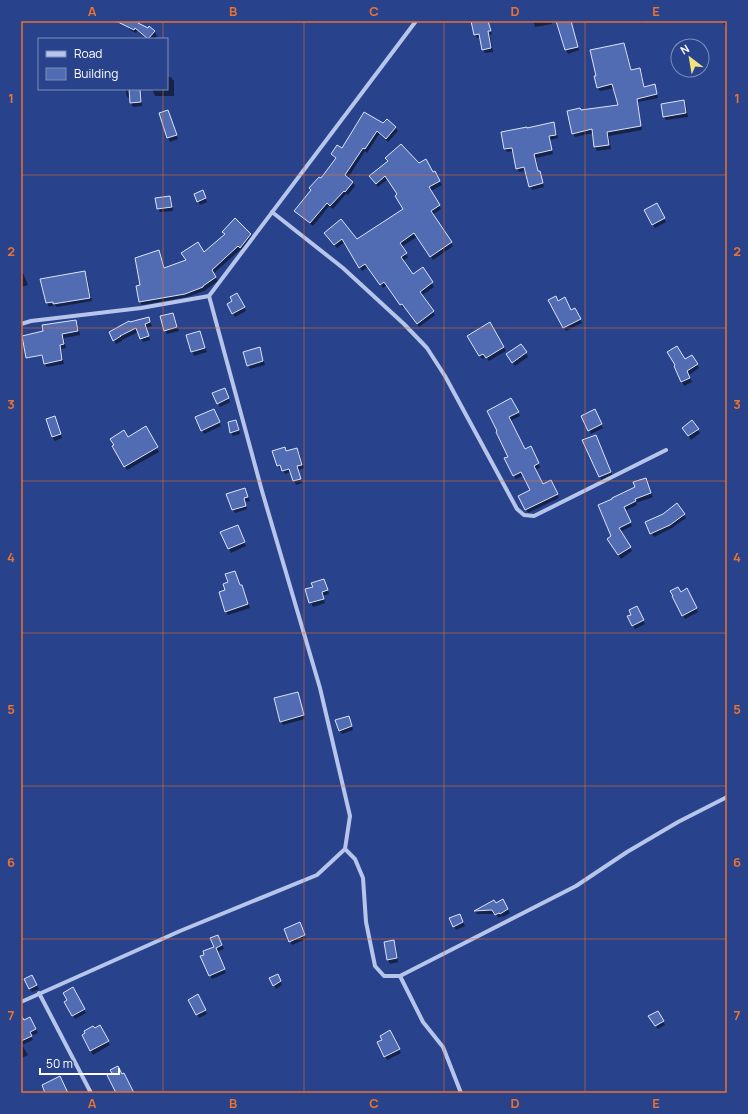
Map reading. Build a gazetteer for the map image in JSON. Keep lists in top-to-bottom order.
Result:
{
  "legend": ["Road", "Building"],
  "scale_bar": "50 m",
  "north": "top left",
  "grid": {
    "columns": [
      "A",
      "B",
      "C",
      "D",
      "E"
    ],
    "rows": [
      "1",
      "2",
      "3",
      "4",
      "5",
      "6",
      "7"
    ]
  }
}
